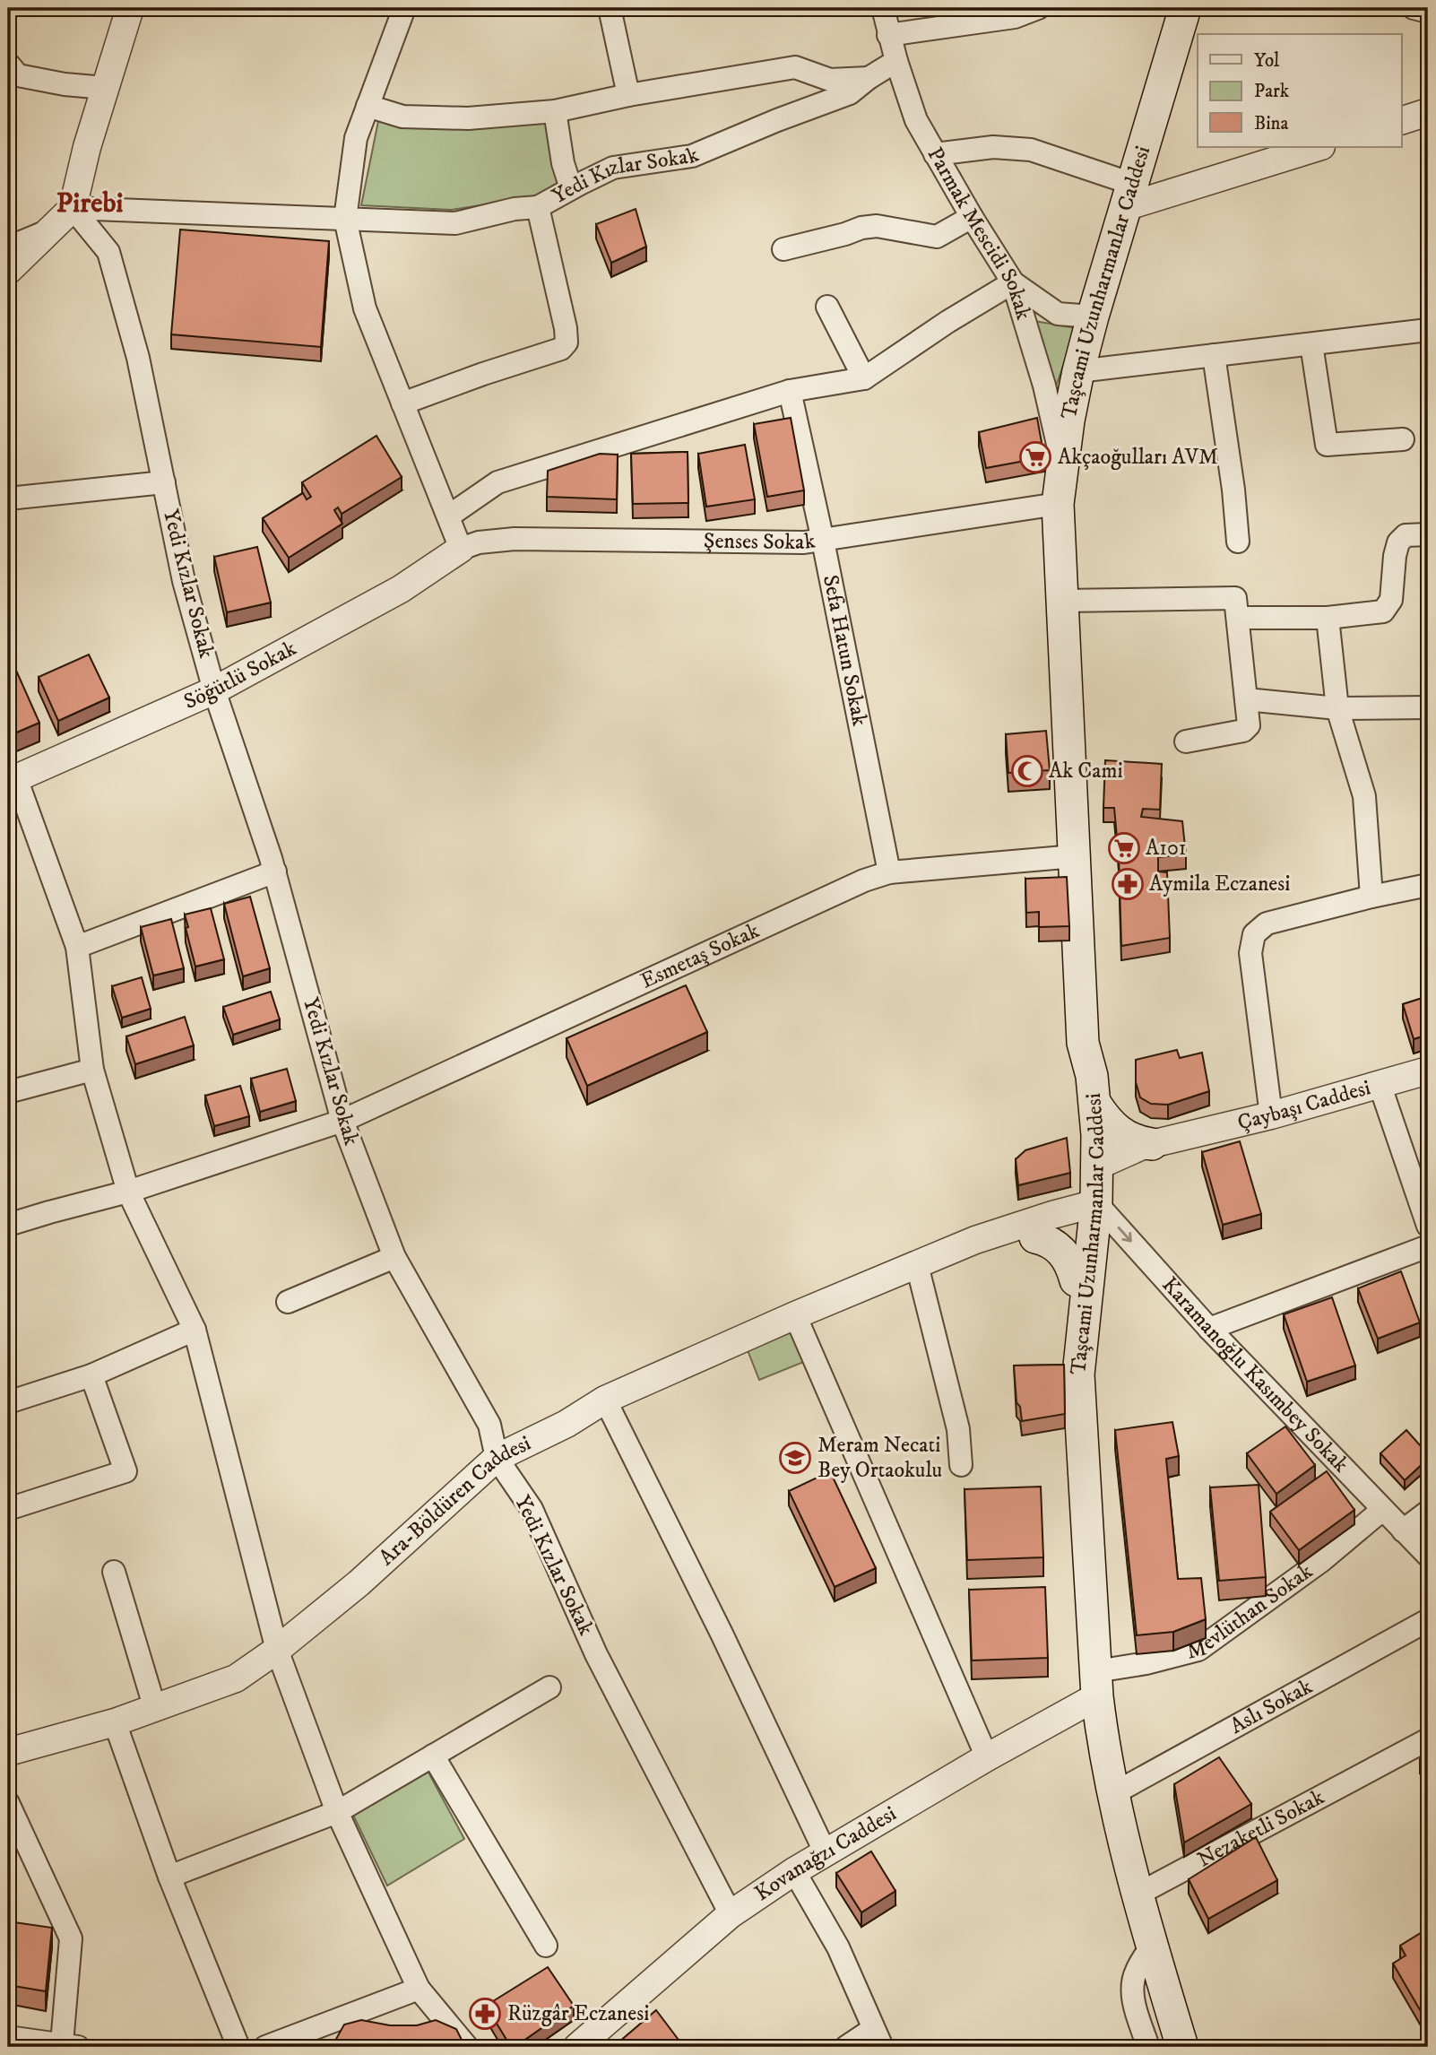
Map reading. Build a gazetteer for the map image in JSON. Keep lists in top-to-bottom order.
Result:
{
  "streets": {
    "main road": ["Taşcami Uzunharmanlar Caddesi"],
    "street": [
      "Yedi Kızlar Sokak",
      "Parmak Mescidi Sokak",
      "Şenses Sokak",
      "Sefa Hatun Sokak",
      "Söğütlü Sokak",
      "Esmetaş Sokak",
      "Çaybaşı Caddesi",
      "Karamanoğlu Kasımbey Sokak",
      "Ara-Böldüren Caddesi",
      "Mevlüthan Sokak",
      "Aslı Sokak",
      "Nezaketli Sokak",
      "Kovanağzı Caddesi"
    ]
  },
  "crossings": [
    ["Yedi Kızlar Sokak", "Parmak Mescidi Sokak"],
    ["Yedi Kızlar Sokak", "Söğütlü Sokak"],
    ["Yedi Kızlar Sokak", "Esmetaş Sokak"],
    ["Yedi Kızlar Sokak", "Ara-Böldüren Caddesi"],
    ["Yedi Kızlar Sokak", "Kovanağzı Caddesi"],
    ["Parmak Mescidi Sokak", "Taşcami Uzunharmanlar Caddesi"],
    ["Taşcami Uzunharmanlar Caddesi", "Şenses Sokak"],
    ["Taşcami Uzunharmanlar Caddesi", "Esmetaş Sokak"],
    ["Taşcami Uzunharmanlar Caddesi", "Çaybaşı Caddesi"],
    ["Taşcami Uzunharmanlar Caddesi", "Karamanoğlu Kasımbey Sokak"],
    ["Taşcami Uzunharmanlar Caddesi", "Ara-Böldüren Caddesi"],
    ["Taşcami Uzunharmanlar Caddesi", "Mevlüthan Sokak"],
    ["Taşcami Uzunharmanlar Caddesi", "Aslı Sokak"],
    ["Taşcami Uzunharmanlar Caddesi", "Nezaketli Sokak"],
    ["Taşcami Uzunharmanlar Caddesi", "Kovanağzı Caddesi"],
    ["Şenses Sokak", "Sefa Hatun Sokak"],
    ["Şenses Sokak", "Söğütlü Sokak"],
    ["Sefa Hatun Sokak", "Esmetaş Sokak"],
    ["Çaybaşı Caddesi", "Karamanoğlu Kasımbey Sokak"],
    ["Çaybaşı Caddesi", "Ara-Böldüren Caddesi"],
    ["Karamanoğlu Kasımbey Sokak", "Ara-Böldüren Caddesi"],
    ["Karamanoğlu Kasımbey Sokak", "Mevlüthan Sokak"],
    ["Mevlüthan Sokak", "Kovanağzı Caddesi"]
  ],
  "one_way": ["Karamanoğlu Kasımbey Sokak"],
  "districts": ["Pirebi"],
  "places": {
    "supermarket": ["Akçaoğulları AVM", "A101"],
    "mosque": ["Ak Cami"],
    "pharmacy": ["Aymila Eczanesi", "Rüzgâr Eczanesi"],
    "school or university": ["Meram Necati Bey Ortaokulu"]
  },
  "legend": ["Yol", "Park", "Bina"]
}
